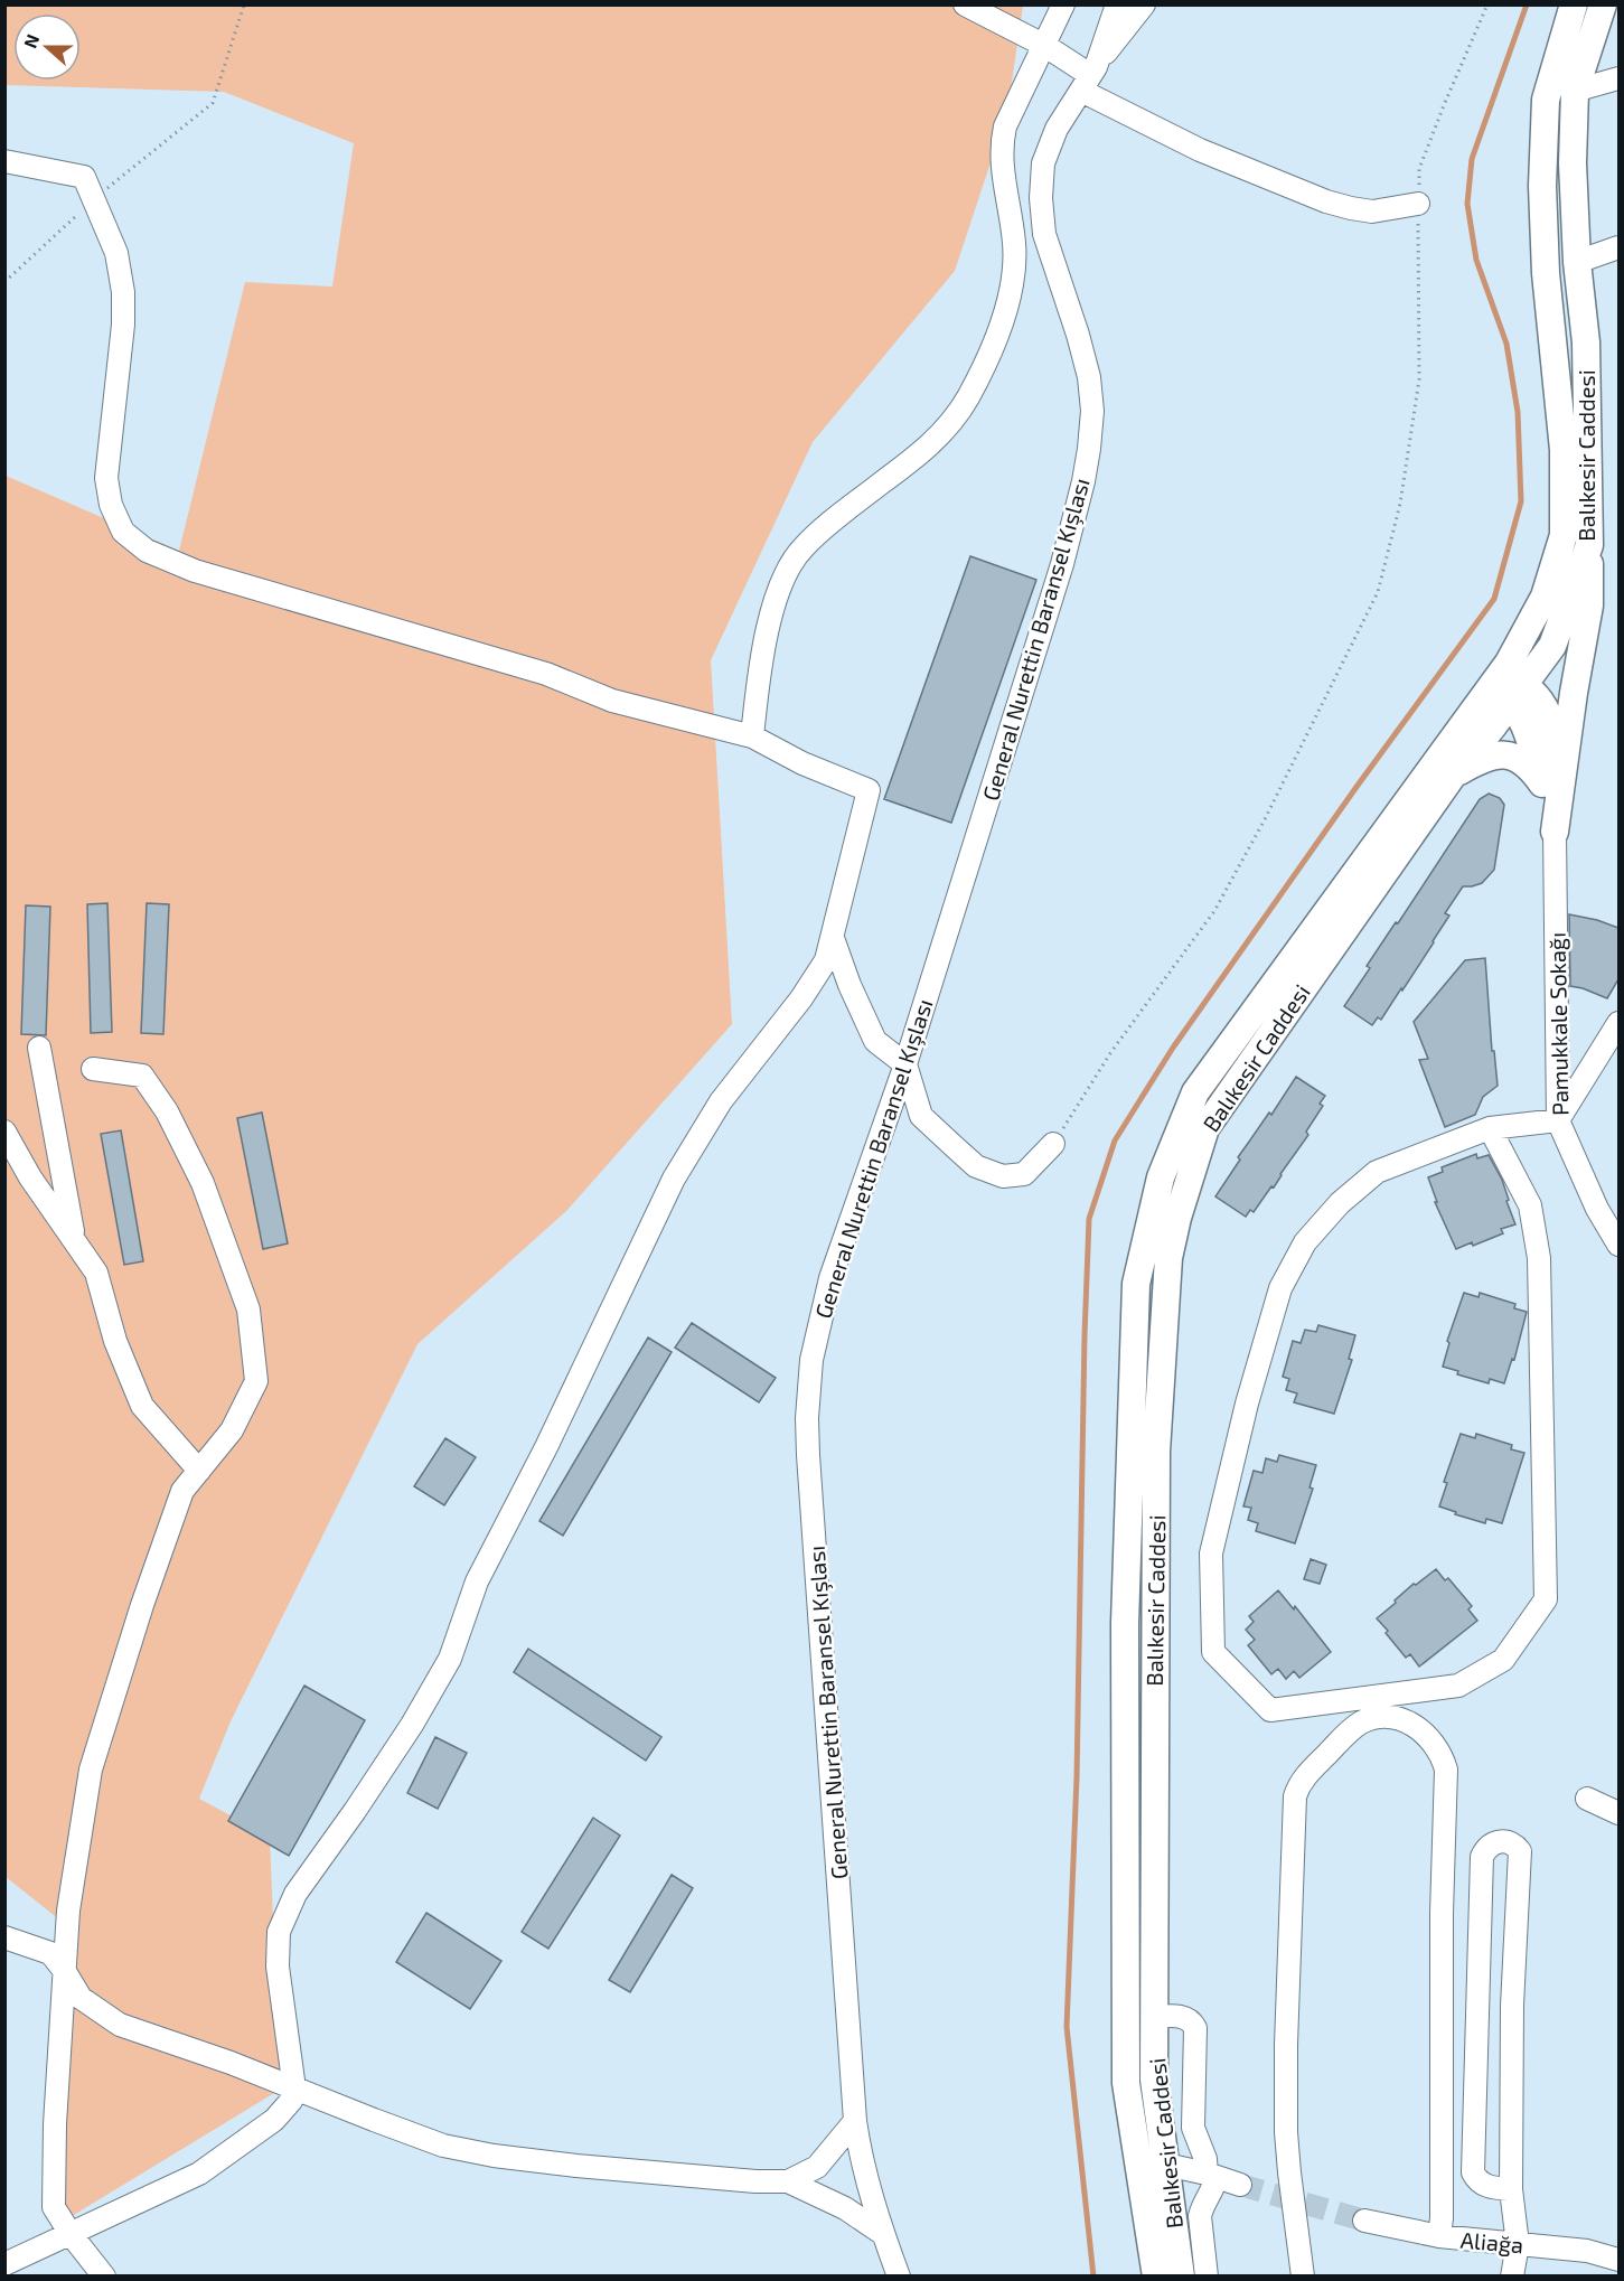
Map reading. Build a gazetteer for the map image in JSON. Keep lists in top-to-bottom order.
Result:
{
  "streets": {
    "main road": ["Balıkesir Caddesi"],
    "street": ["General Nurettin Baransel Kışlası", "Pamukkale Sokağı", "Aliağa"]
  },
  "north": "left"
}
